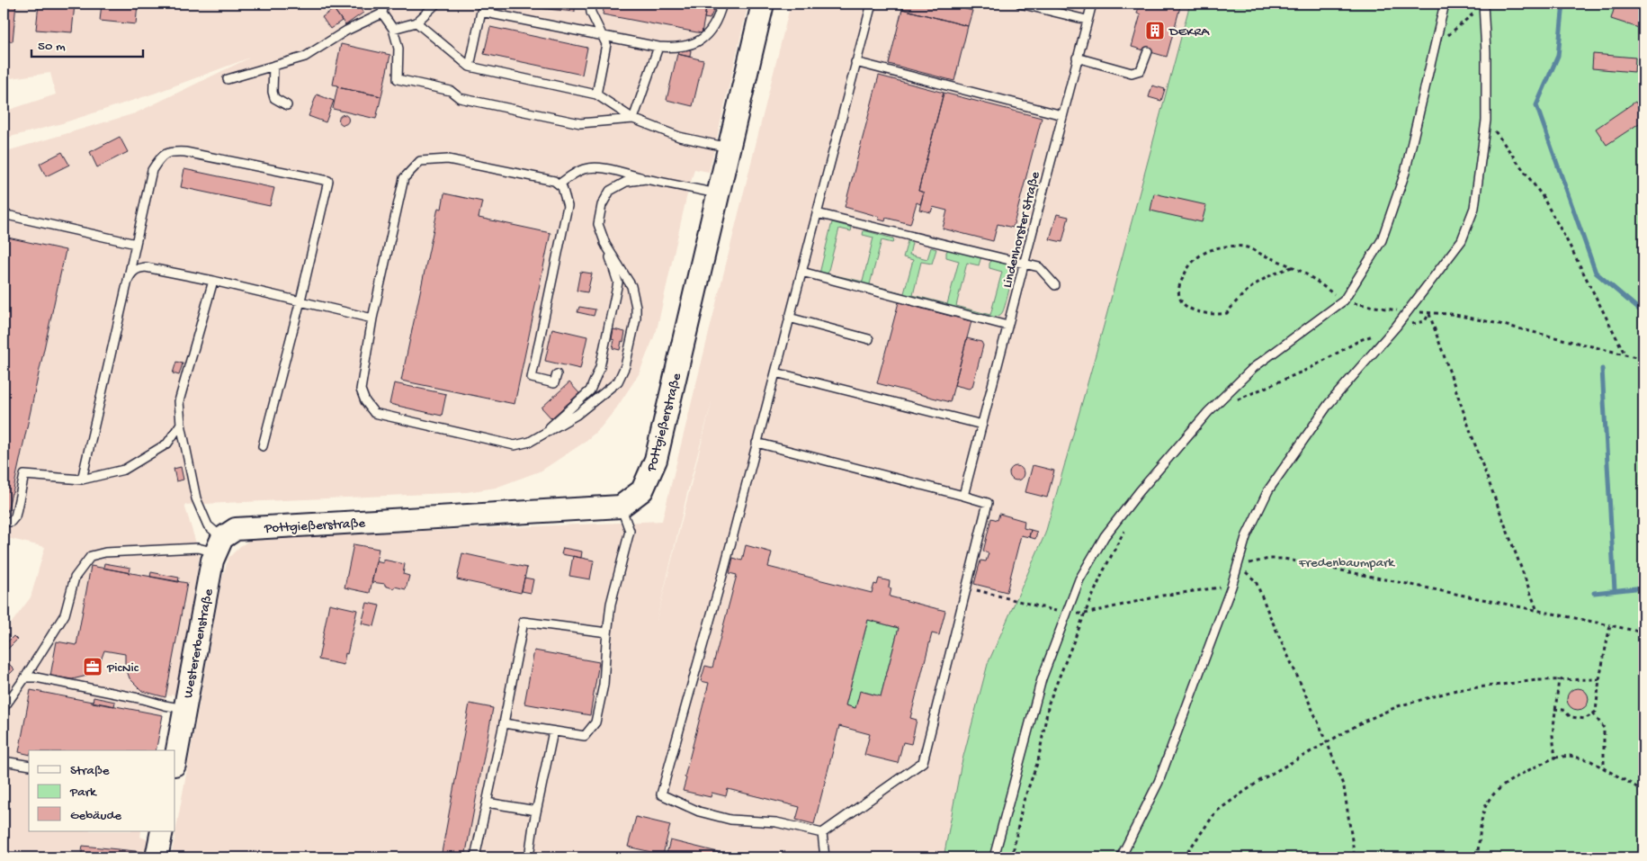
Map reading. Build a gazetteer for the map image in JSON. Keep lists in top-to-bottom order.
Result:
{
  "streets": {
    "street": ["Pottgießerstraße", "Westererbenstraße"],
    "lane": ["Lindenhorster Straße"]
  },
  "crossings": [
    ["Pottgießerstraße", "Westererbenstraße"]
  ],
  "parks": ["Fredenbaumpark"],
  "places": {
    "building": ["DEKRA"],
    "office": ["PicNic"]
  },
  "legend": ["Straße", "Park", "Gebäude"],
  "scale_bar": "50 m"
}
